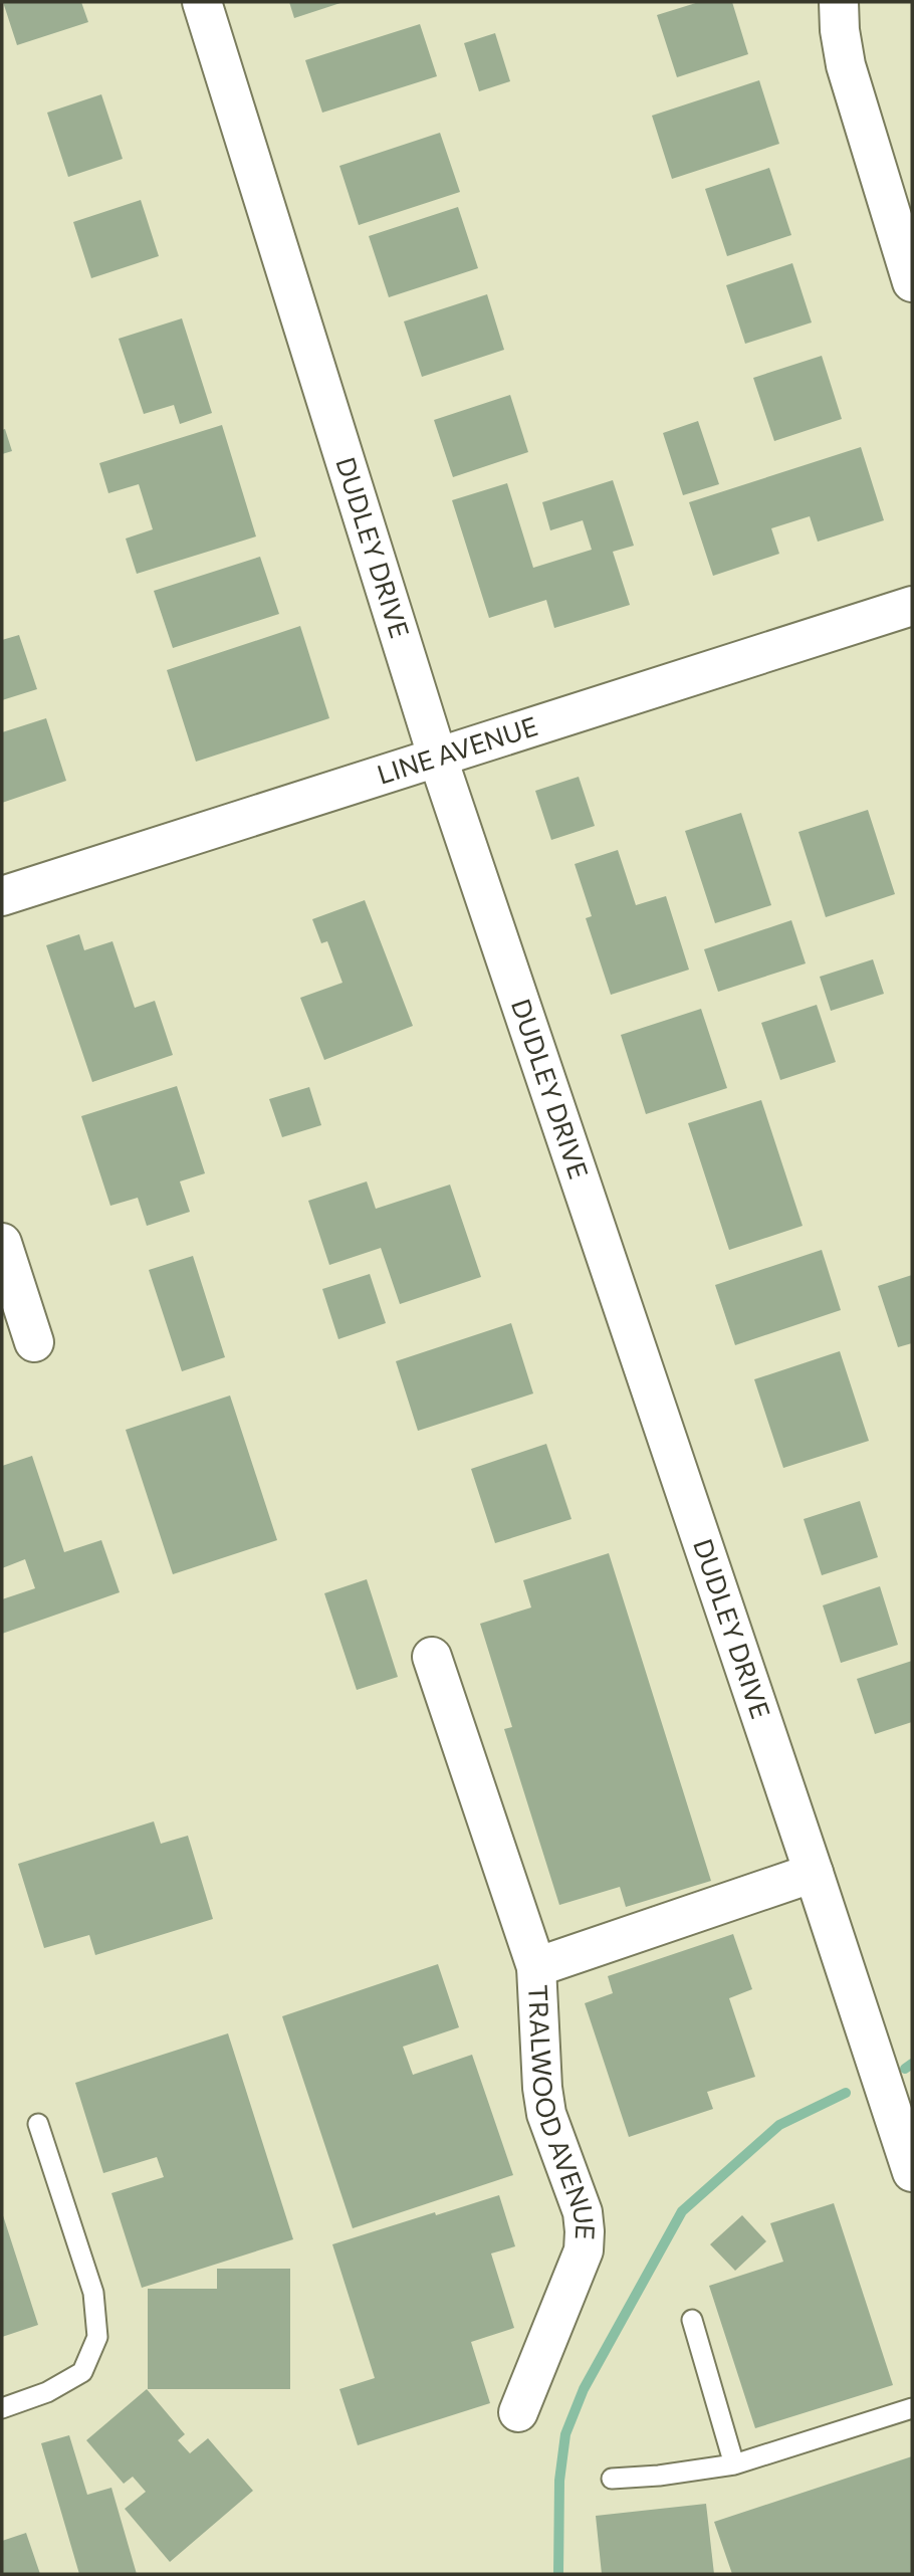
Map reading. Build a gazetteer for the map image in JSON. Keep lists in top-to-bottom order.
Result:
{
  "streets": {
    "street": ["DUDLEY DRIVE", "LINE AVENUE", "TRALWOOD AVENUE"]
  },
  "crossings": [
    ["DUDLEY DRIVE", "LINE AVENUE"],
    ["DUDLEY DRIVE", "TRALWOOD AVENUE"]
  ]
}
